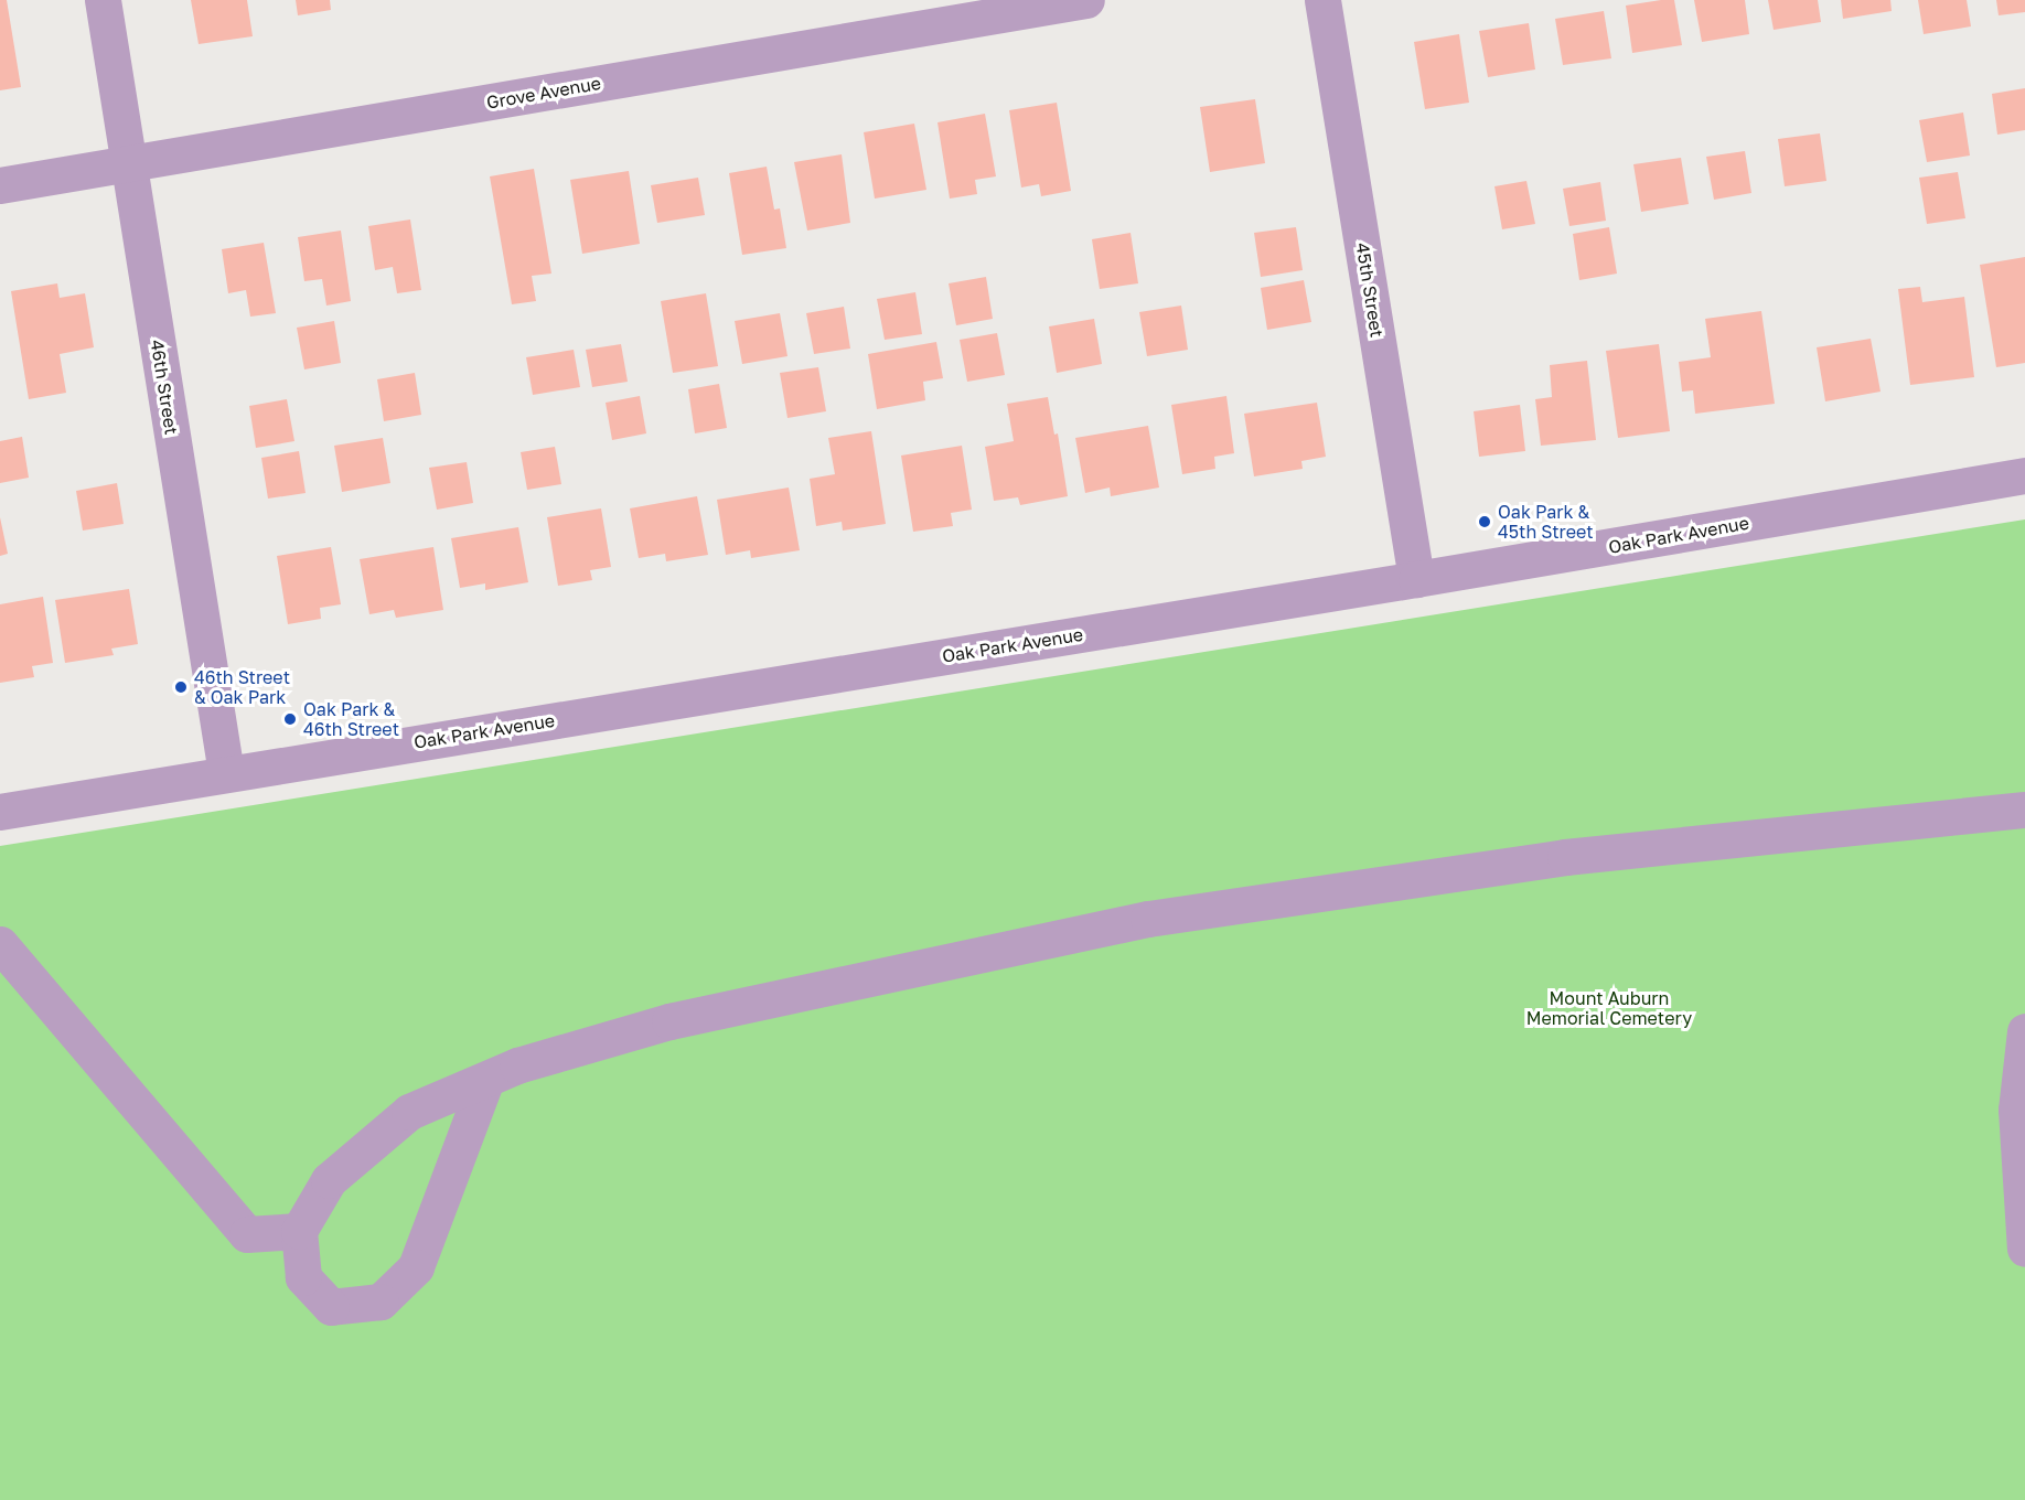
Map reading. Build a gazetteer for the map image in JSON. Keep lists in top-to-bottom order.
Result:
{
  "streets": {
    "street": [
      "Grove Avenue",
      "45th Street",
      "46th Street",
      "Oak Park Avenue"
    ]
  },
  "crossings": [
    ["Grove Avenue", "46th Street"],
    ["45th Street", "Oak Park Avenue"],
    ["46th Street", "Oak Park Avenue"]
  ],
  "parks": ["Mount Auburn Memorial Cemetery"],
  "places": ["Oak Park & 45th Street", "46th Street & Oak Park", "Oak Park & 46th Street"]
}
